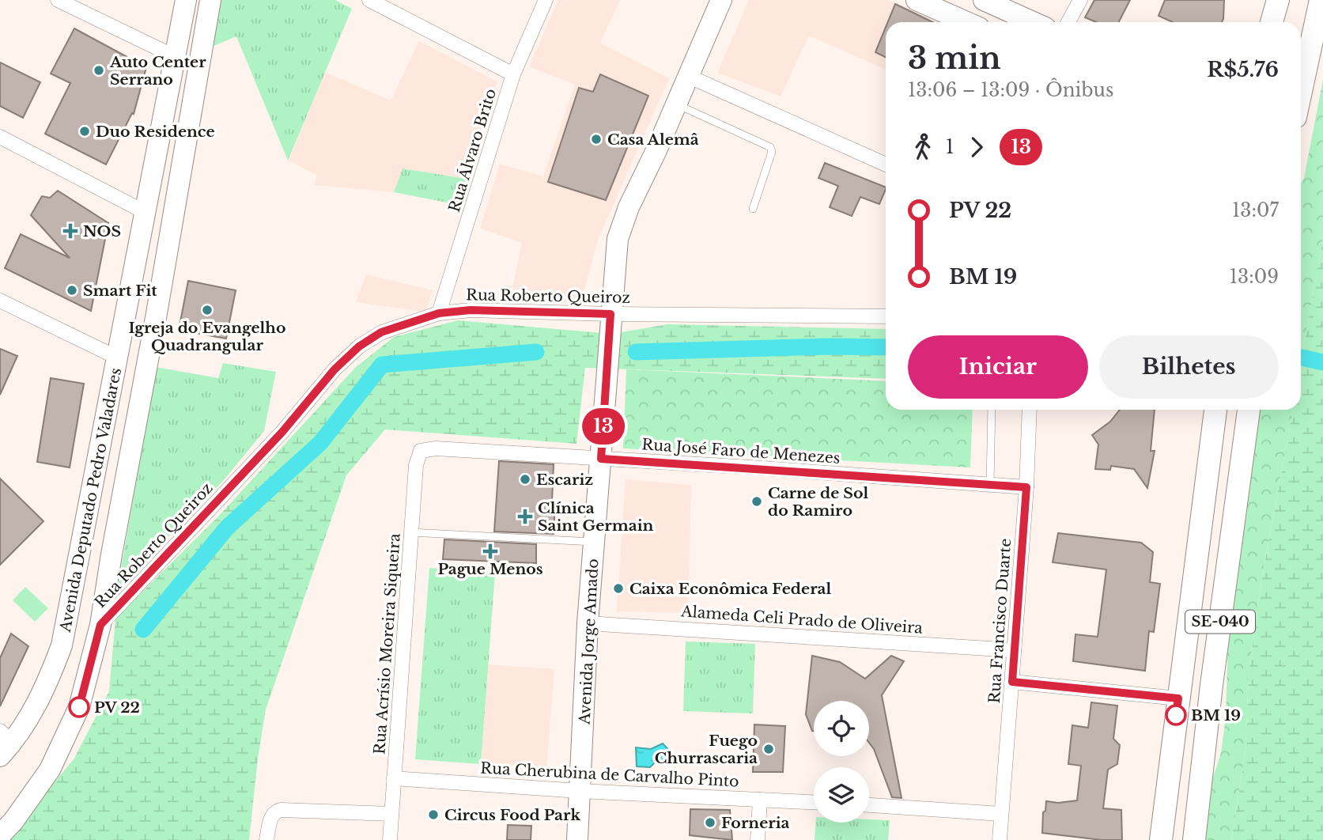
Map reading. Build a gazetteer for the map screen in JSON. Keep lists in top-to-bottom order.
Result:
{
  "streets": {
    "main road": ["Avenida Deputado Pedro Valadares", "SE-040", "Avenida Jorge Amado"],
    "street": [
      "Rua Álvaro Brito",
      "Rua Roberto Queiroz",
      "Rua José Faro de Menezes",
      "Alameda Celi Prado de Oliveira",
      "Rua Francisco Duarte",
      "Rua Acrísio Moreira Siqueira",
      "Rua Cherubina de Carvalho Pinto"
    ]
  },
  "crossings": [
    ["Rua Álvaro Brito", "Rua Roberto Queiroz"],
    ["Rua Roberto Queiroz", "Avenida Deputado Pedro Valadares"],
    ["Rua Roberto Queiroz", "Avenida Jorge Amado"],
    ["Rua José Faro de Menezes", "Rua Francisco Duarte"],
    ["Rua José Faro de Menezes", "Avenida Jorge Amado"],
    ["Rua José Faro de Menezes", "Rua Acrísio Moreira Siqueira"],
    ["Alameda Celi Prado de Oliveira", "Rua Francisco Duarte"],
    ["Alameda Celi Prado de Oliveira", "Avenida Jorge Amado"],
    ["Avenida Jorge Amado", "Rua Cherubina de Carvalho Pinto"],
    ["Rua Acrísio Moreira Siqueira", "Rua Cherubina de Carvalho Pinto"]
  ],
  "places": {
    "other": [
      "Auto Center Serrano",
      "Duo Residence",
      "Casa Alemâ",
      "Smart Fit",
      "Igreja do Evangelho Quadrangular",
      "Escariz",
      "Carne de Sol do Ramiro",
      "Caixa Econômica Federal",
      "PV 22",
      "BM 19",
      "Fuego Churrascaria",
      "Circus Food Park",
      "Forneria"
    ],
    "health": ["NOS", "Clínica Saint Germain", "Pague Menos"]
  },
  "lines": ["bus line 13"],
  "page": {
    "on_map": "13",
    "heading": ["3 min", "13:06 – 13:09 · Ônibus", "R$5.76"],
    "legs": ["1", "13"],
    "list": [
      {
        "name": "PV 22",
        "value": "13:07"
      },
      {
        "name": "BM 19",
        "value": "13:09"
      }
    ],
    "buttons": ["Iniciar", "Bilhetes"]
  }
}
